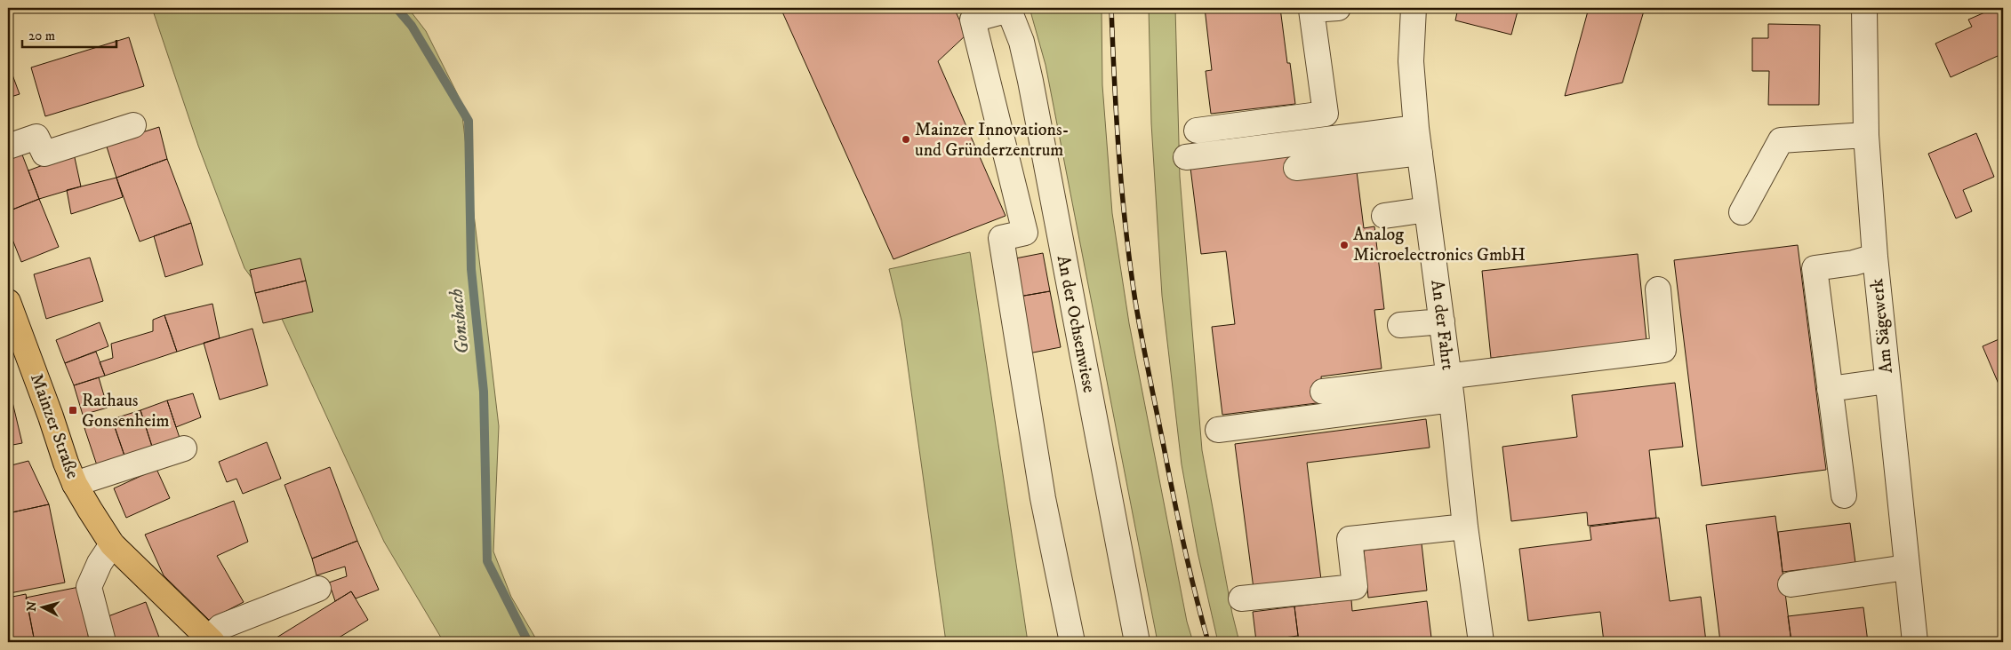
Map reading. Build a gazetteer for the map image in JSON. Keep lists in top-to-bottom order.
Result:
{
  "streets": {
    "main road": ["Mainzer Straße"],
    "street": ["An der Ochsenwiese", "An der Fahrt", "Am Sägewerk"]
  },
  "water": ["Gonsbach"],
  "places": {
    "other": ["Mainzer Innovations- und Gründerzentrum", "Analog Microelectronics GmbH"],
    "transit": ["Rathaus Gonsenheim"]
  },
  "scale_bar": "20 m",
  "north": "left"
}
